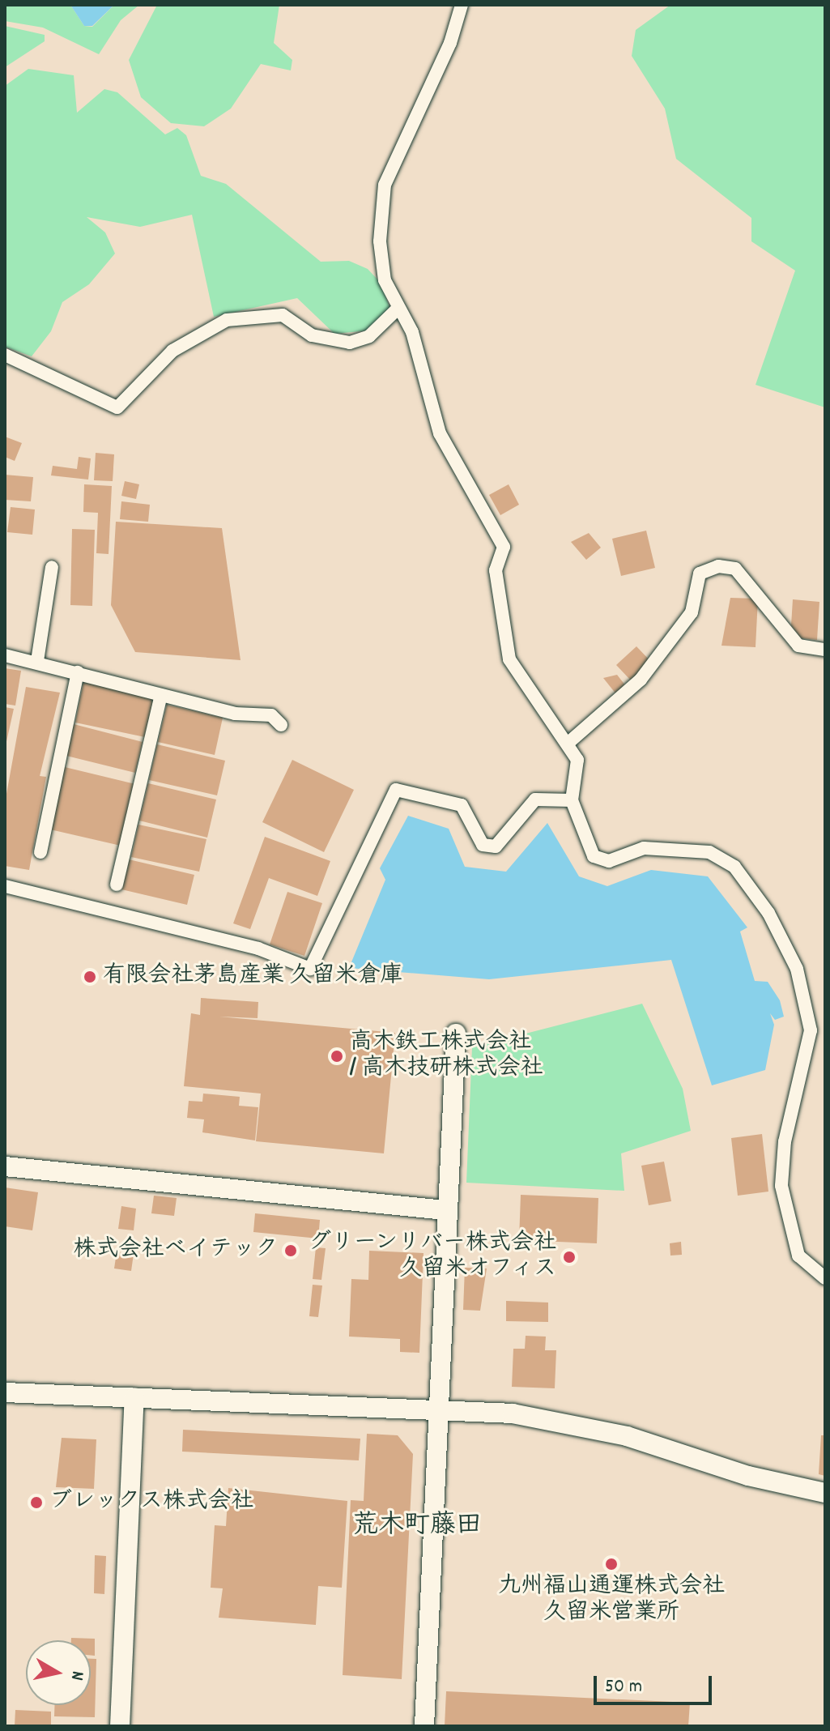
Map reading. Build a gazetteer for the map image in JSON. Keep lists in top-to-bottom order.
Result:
{
  "districts": ["荒木町藤田"],
  "places": [
    "有限会社茅島産業 久留米倉庫",
    "高木鉄工株式会社 / 高木技研株式会社",
    "株式会社ベイテック",
    "グリーンリバー株式会社 久留米オフィス",
    "ブレックス株式会社",
    "九州福山通運株式会社 久留米営業所"
  ],
  "scale_bar": "50 m",
  "north": "right"
}
